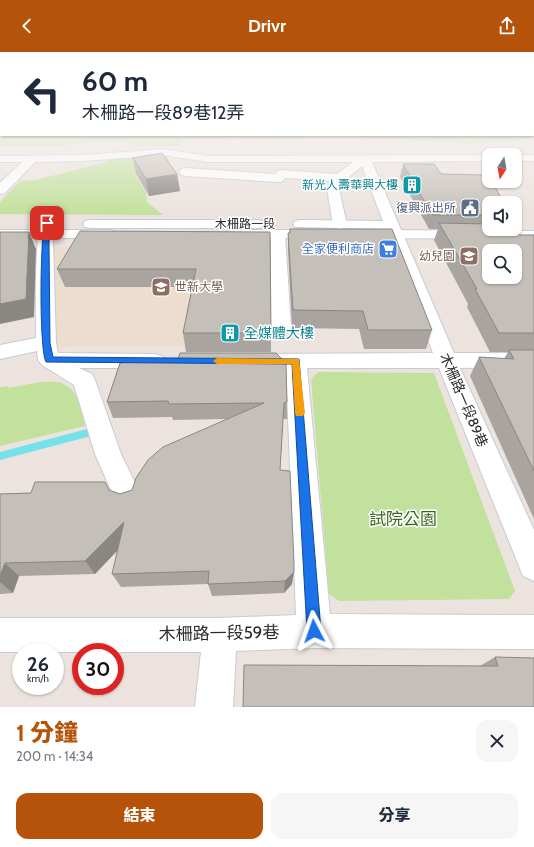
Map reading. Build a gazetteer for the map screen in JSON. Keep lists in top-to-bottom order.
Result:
{
  "streets": {
    "street": ["木柵路一段", "木柵路一段89巷", "木柵路一段59巷"]
  },
  "crossings": [
    ["木柵路一段", "木柵路一段89巷"]
  ],
  "parks": ["試院公園"],
  "places": {
    "building": ["新光人壽華興大樓", "全媒體大樓"],
    "public building": ["復興派出所"],
    "supermarket": ["全家便利商店"],
    "school or university": ["幼兒園", "世新大學"]
  },
  "north": "bottom",
  "page": {
    "header": "Drivr",
    "turn": ["60 m", "木柵路一段89巷12弄"],
    "speed": "26 km/h",
    "limit": "30",
    "heading": ["1 分鐘", "200 m · 14:34"],
    "buttons": ["結束", "分享"]
  }
}
